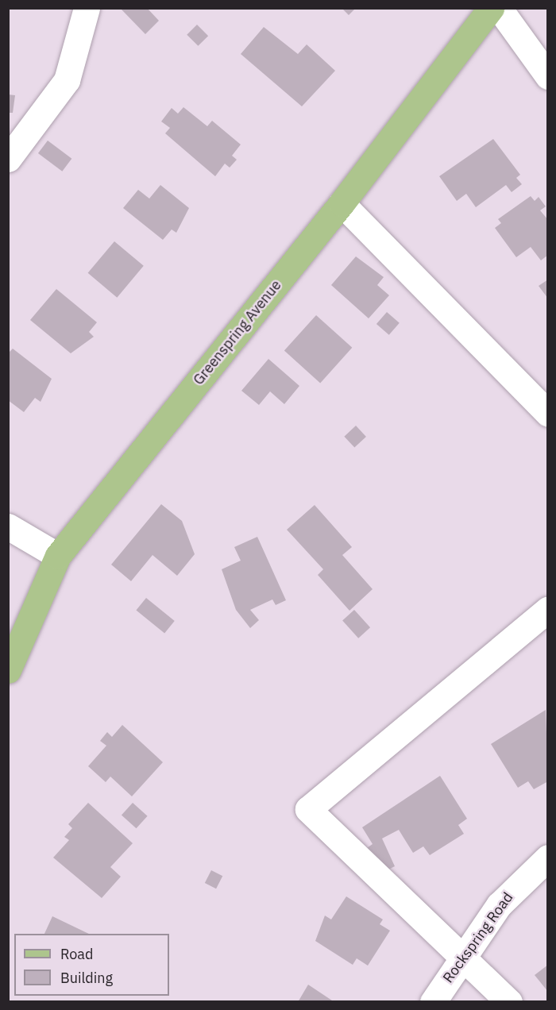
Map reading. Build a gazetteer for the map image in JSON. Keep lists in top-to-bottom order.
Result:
{
  "streets": {
    "main road": ["Greenspring Avenue"],
    "street": ["Rockspring Road"]
  },
  "legend": ["Road", "Building"]
}
